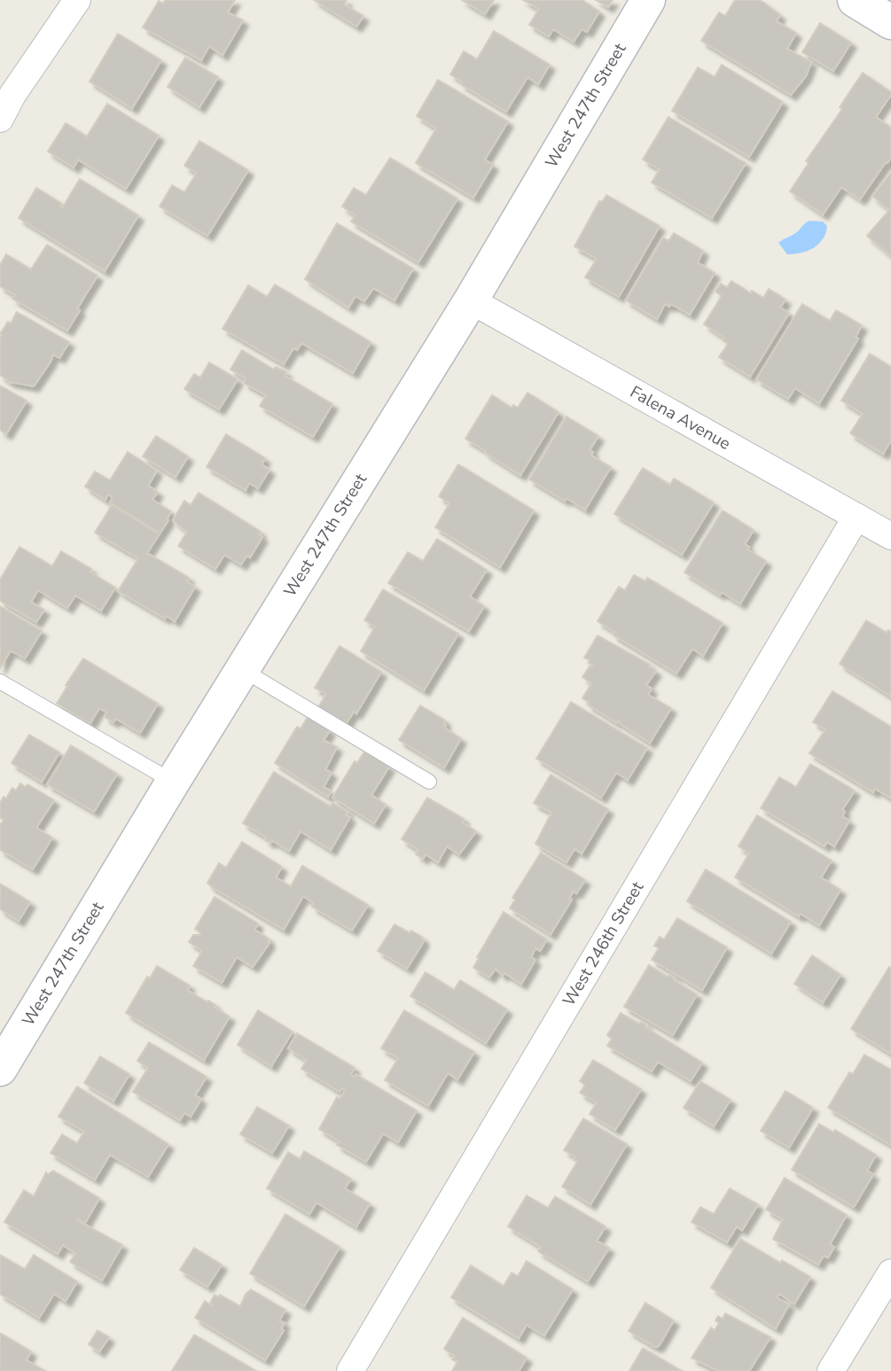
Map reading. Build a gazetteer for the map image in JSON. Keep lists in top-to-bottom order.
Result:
{
  "streets": {
    "street": ["West 247th Street", "Falena Avenue", "West 246th Street"]
  },
  "crossings": [
    ["West 247th Street", "Falena Avenue"],
    ["Falena Avenue", "West 246th Street"]
  ]
}
